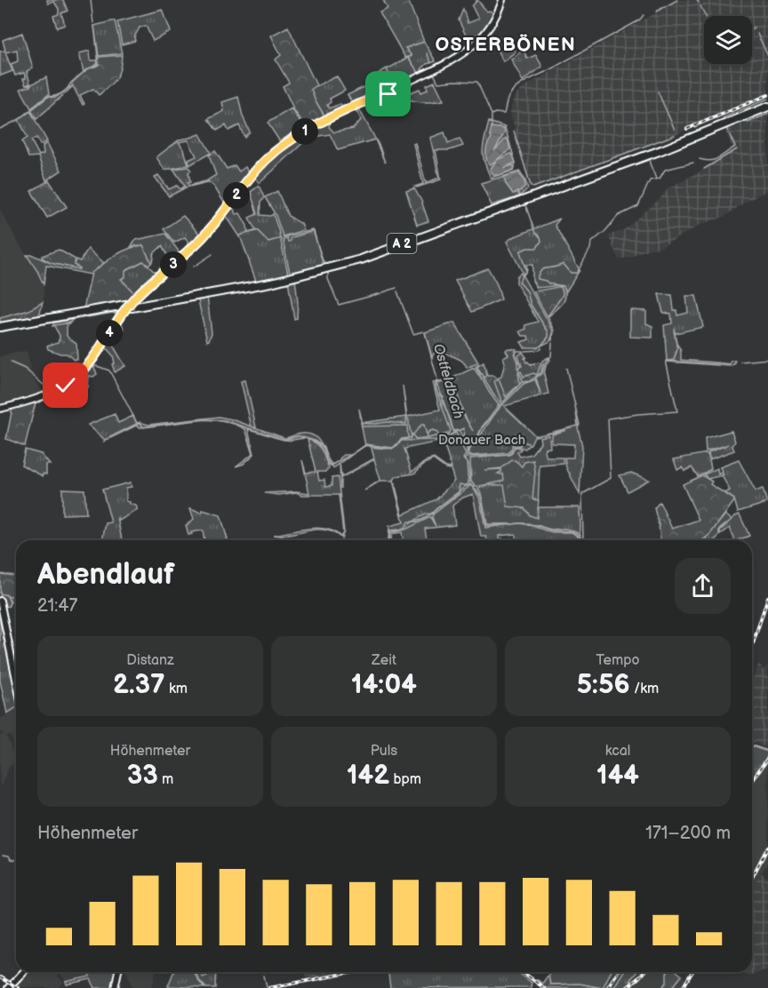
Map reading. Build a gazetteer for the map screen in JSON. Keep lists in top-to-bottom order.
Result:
{
  "streets": {
    "highway": ["A 2"]
  },
  "districts": ["OSTERBÖNEN"],
  "water": ["Ostfeldbach"],
  "parks": ["Donauer Bach"],
  "page": {
    "pins": [
      "1",
      "2",
      "3",
      "4"
    ],
    "heading": ["Abendlauf", "21:47"],
    "stats": [
      ["Distanz", "2.37 km"],
      ["Zeit", "14:04"],
      ["Tempo", "5:56 /km"],
      ["Höhenmeter", "33 m"],
      ["Puls", "142 bpm"],
      ["kcal", "144"]
    ],
    "chart": ["Höhenmeter", "171–200 m"]
  }
}
